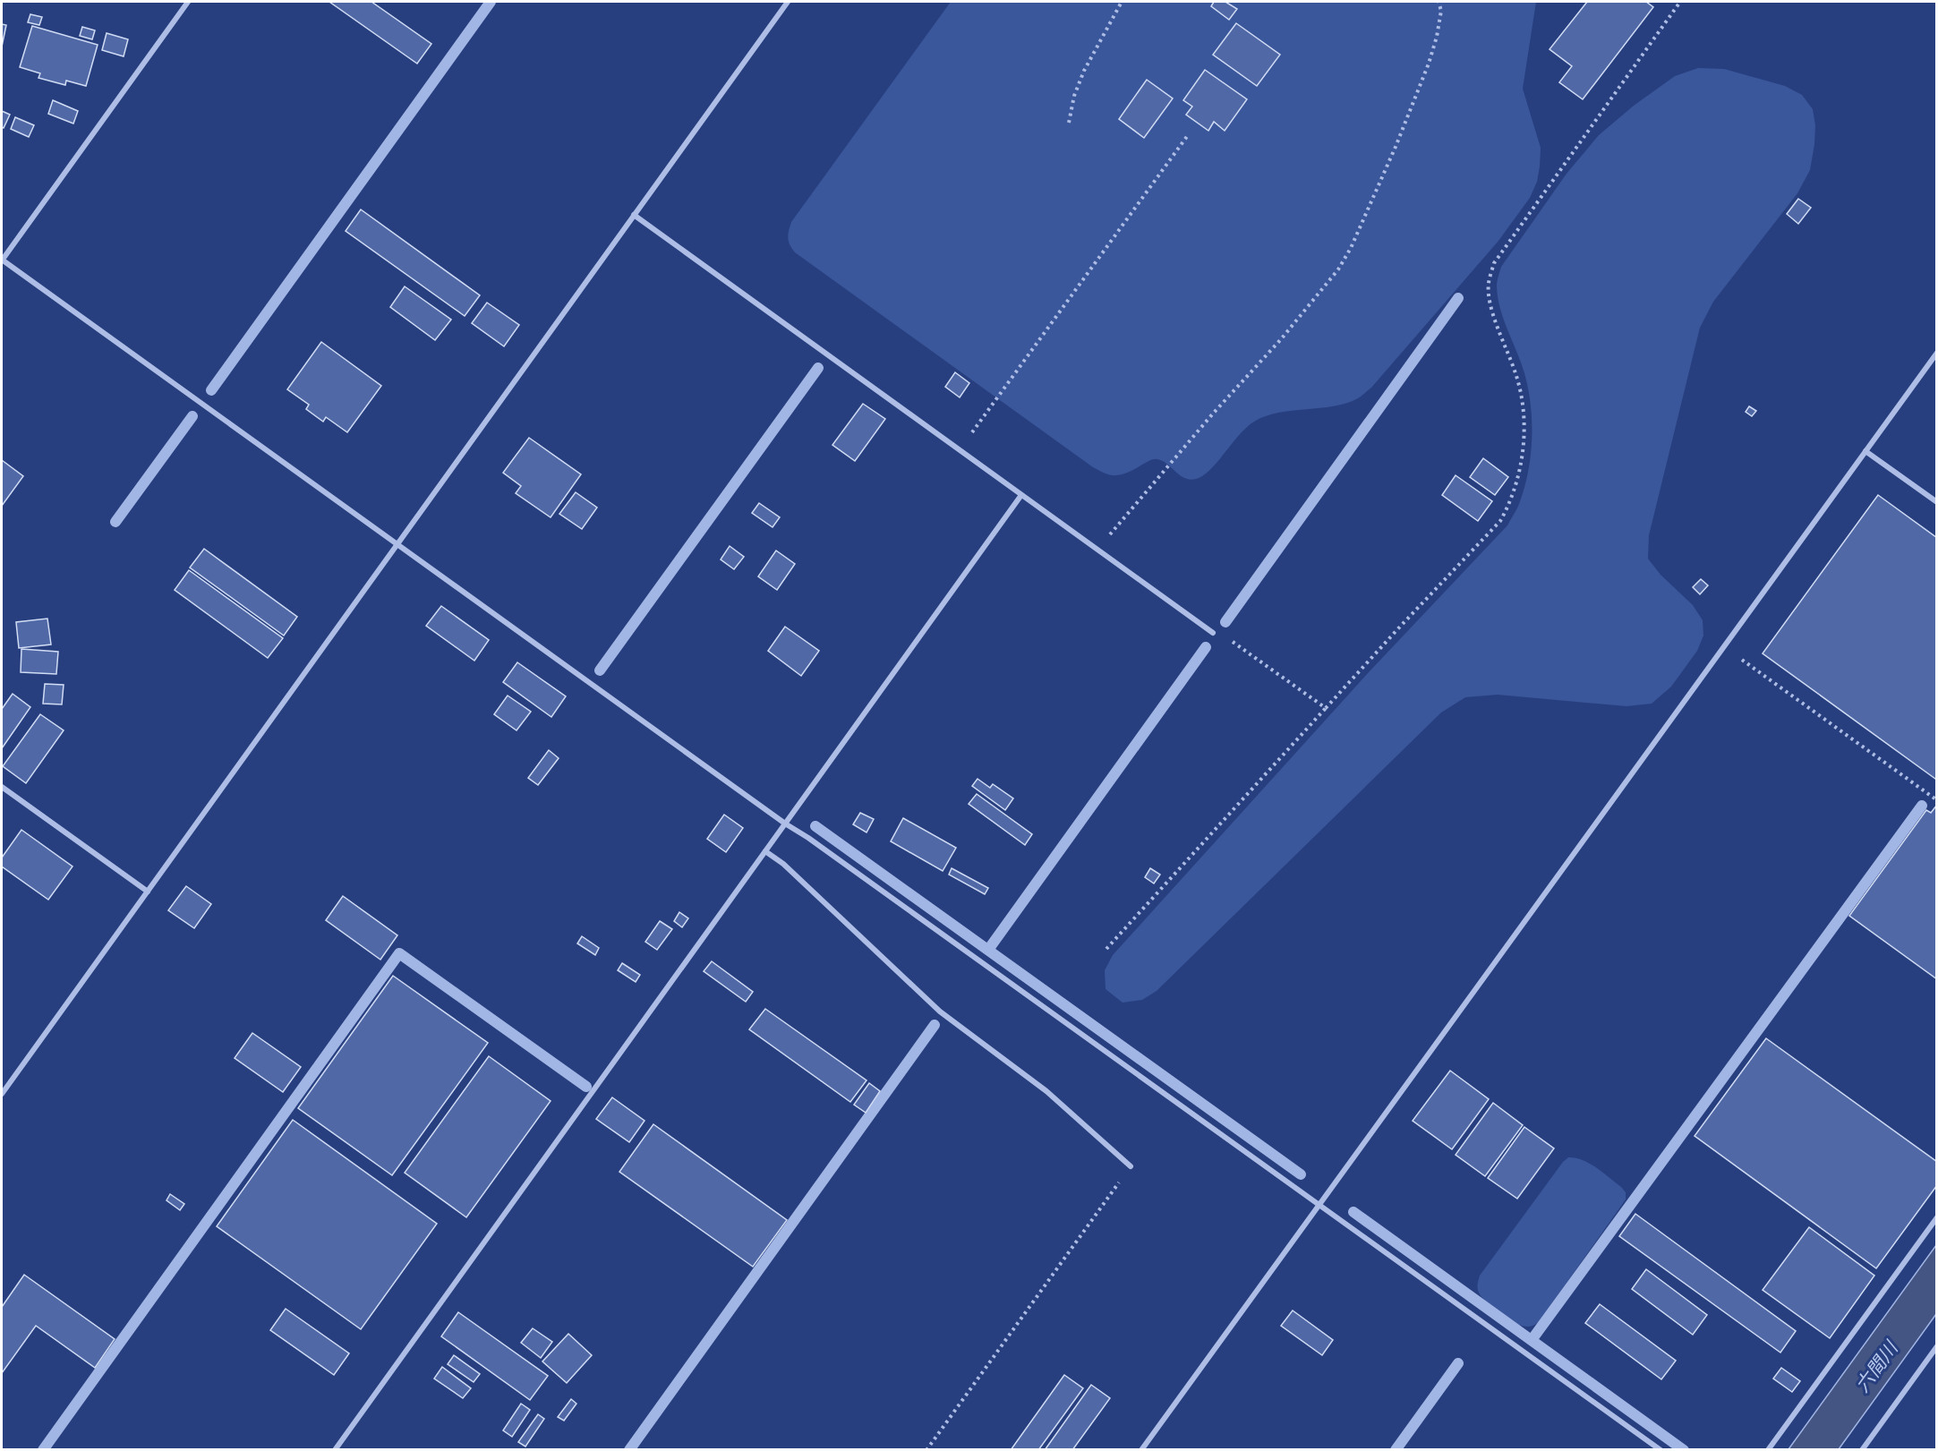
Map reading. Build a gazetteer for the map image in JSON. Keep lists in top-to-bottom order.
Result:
{
  "water": ["六間川"]
}
